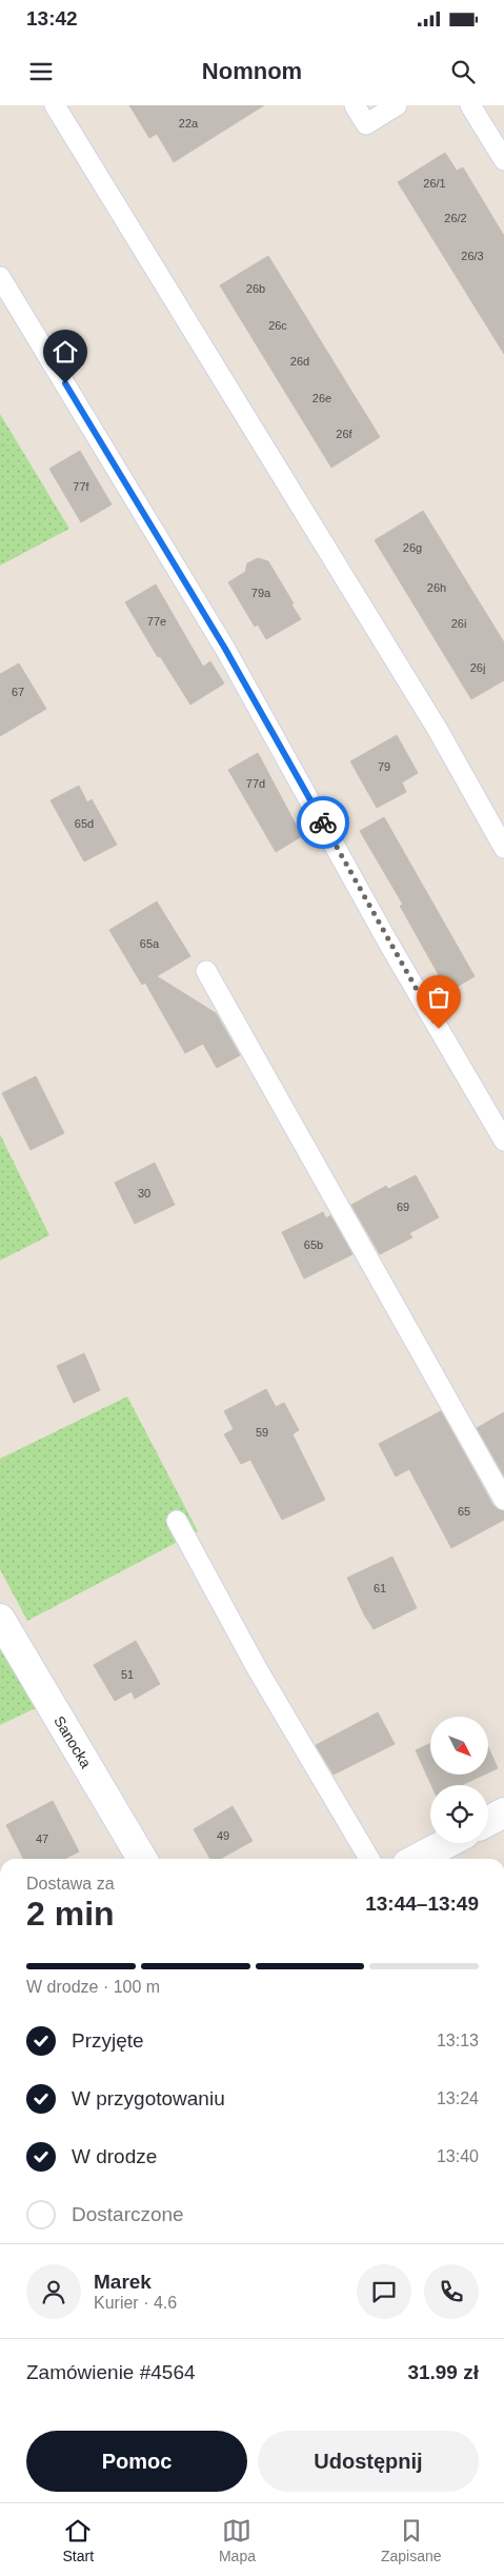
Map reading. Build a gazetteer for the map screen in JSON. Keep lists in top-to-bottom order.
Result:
{
  "streets": {
    "street": ["Sanocka"]
  },
  "house_numbers": [
    "22a",
    "26/1",
    "26/2",
    "26/3",
    "26b",
    "26c",
    "26d",
    "26e",
    "26f",
    "77f",
    "26g",
    "26h",
    "79a",
    "77e",
    "26i",
    "26j",
    "67",
    "79",
    "77d",
    "65d",
    "65a",
    "30",
    "69",
    "65b",
    "59",
    "65",
    "61",
    "51",
    "49",
    "47"
  ],
  "north": "bottom right",
  "page": {
    "status": "13:42",
    "header": "Nomnom",
    "heading": ["2 min", "Dostawa za", "13:44–13:49"],
    "panel": [
      "Marek",
      "Kurier · 4.6",
      "Zamówienie #4564",
      "31.99 zł"
    ],
    "bar": "W drodze · 100 m",
    "list": [
      ["Przyjęte", "13:13"],
      ["W przygotowaniu", "13:24"],
      ["W drodze", "13:40"],
      "Dostarczone"
    ],
    "buttons": ["Pomoc", "Udostępnij"],
    "tabs": ["Start", "Mapa", "Zapisane"]
  }
}
